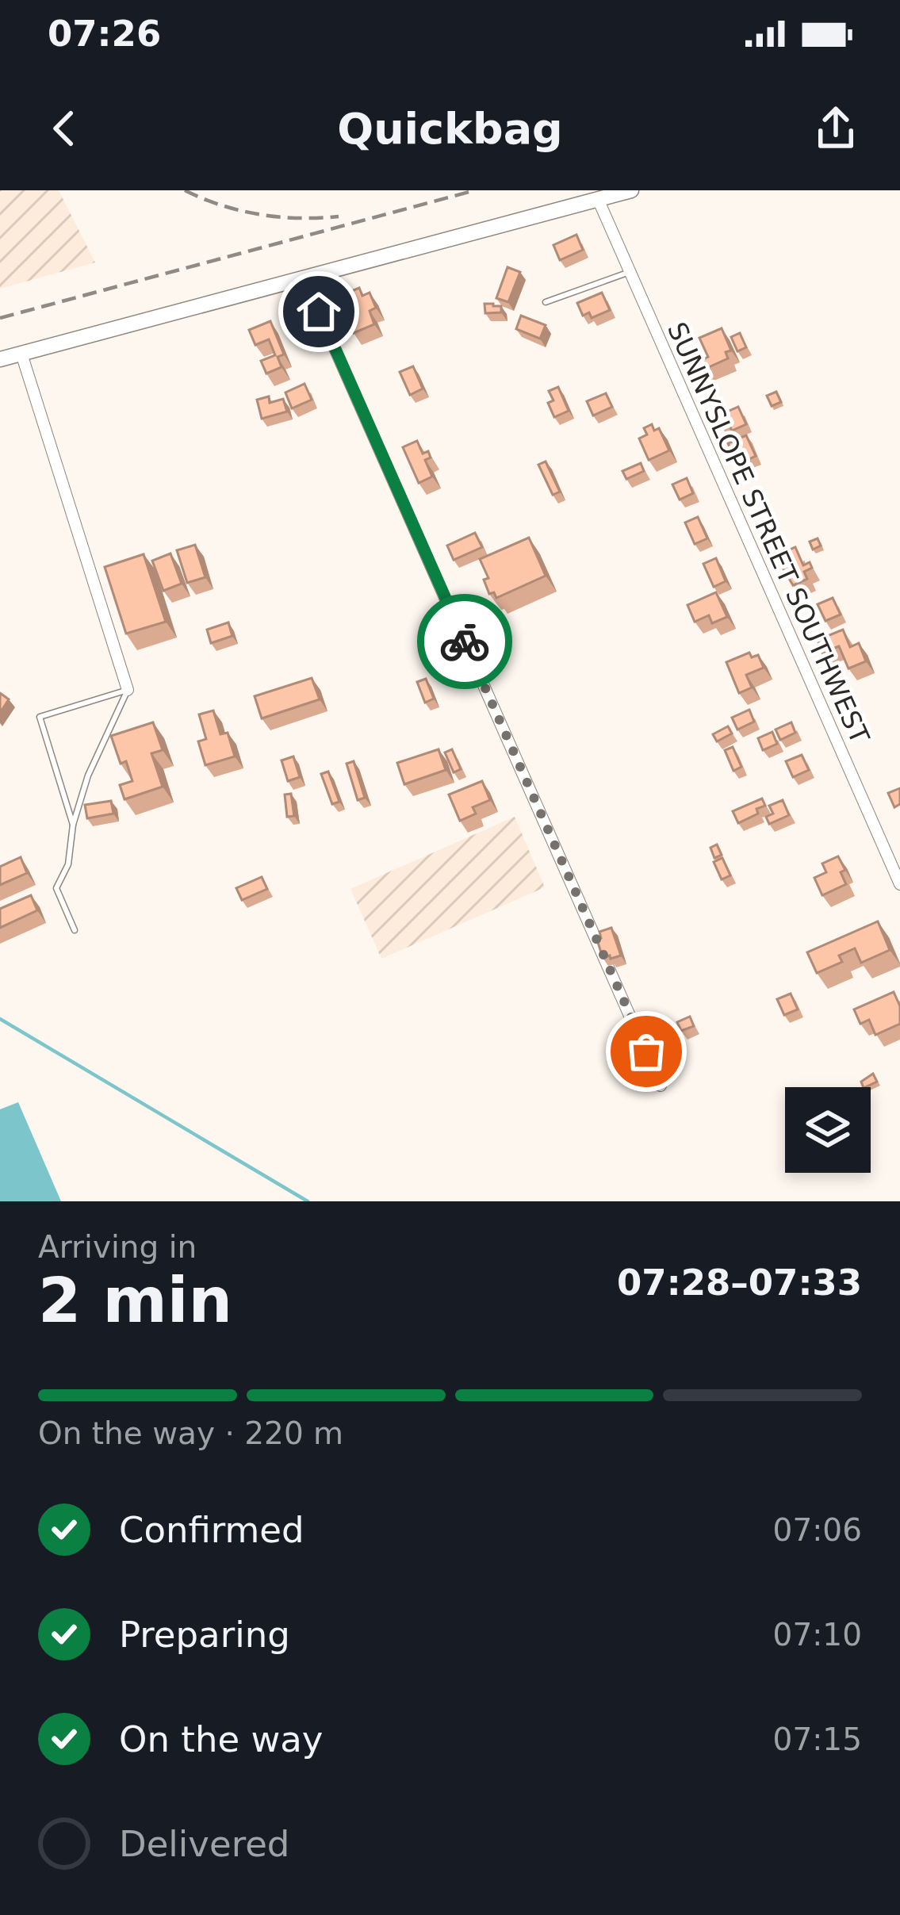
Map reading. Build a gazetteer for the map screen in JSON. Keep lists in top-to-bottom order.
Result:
{
  "streets": {
    "street": ["SUNNYSLOPE STREET SOUTHWEST"]
  },
  "page": {
    "status": "07:26",
    "header": "Quickbag",
    "heading": ["2 min", "Arriving in", "07:28–07:33"],
    "bar": "On the way · 220 m",
    "list": [
      ["Confirmed", "07:06"],
      ["Preparing", "07:10"],
      ["On the way", "07:15"],
      "Delivered"
    ]
  }
}
